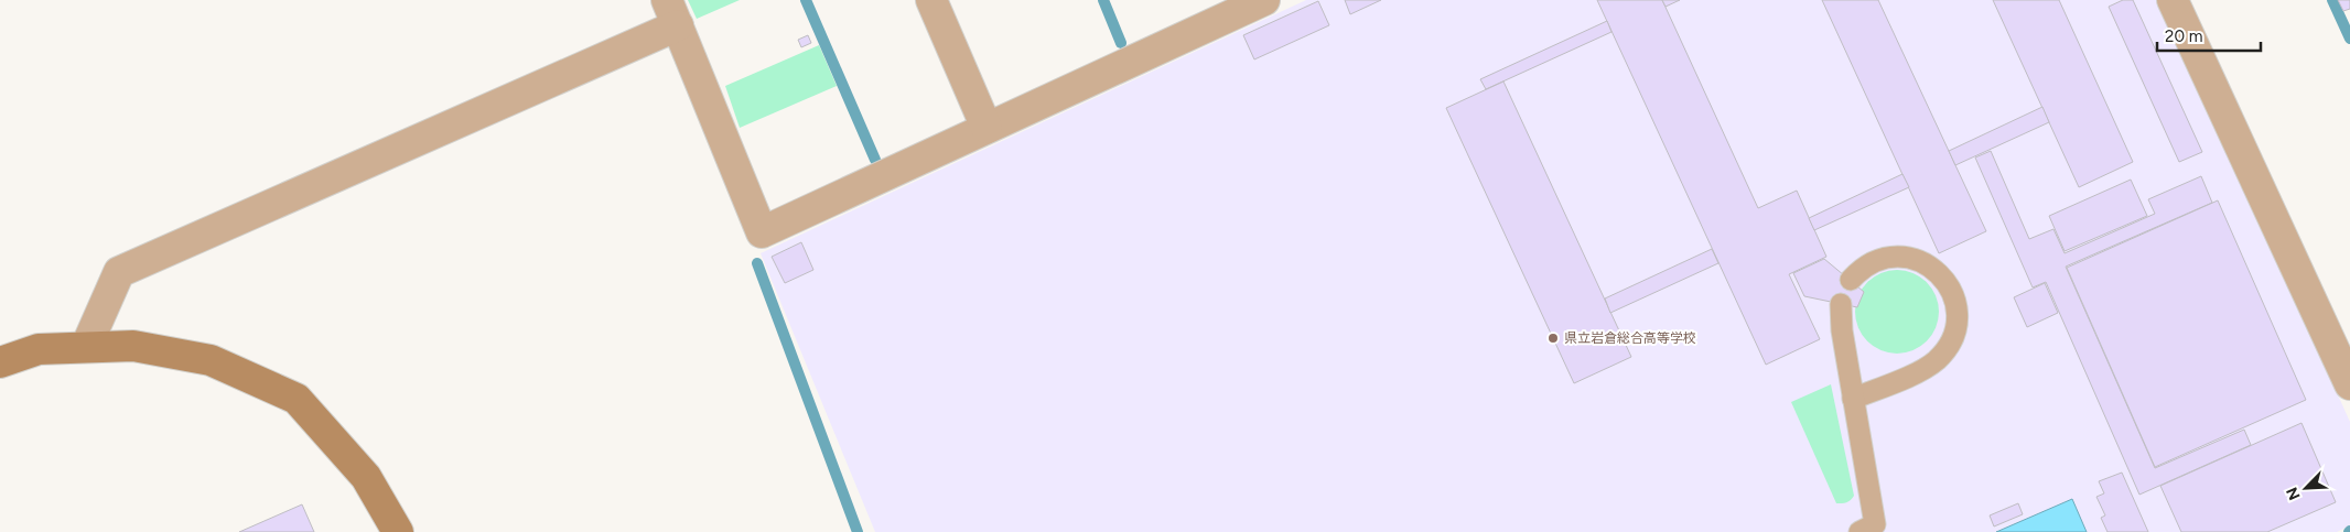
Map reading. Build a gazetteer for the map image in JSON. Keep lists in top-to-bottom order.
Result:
{
  "places": ["県立岩倉総合高等学校"],
  "scale_bar": "20 m",
  "north": "bottom left"
}
